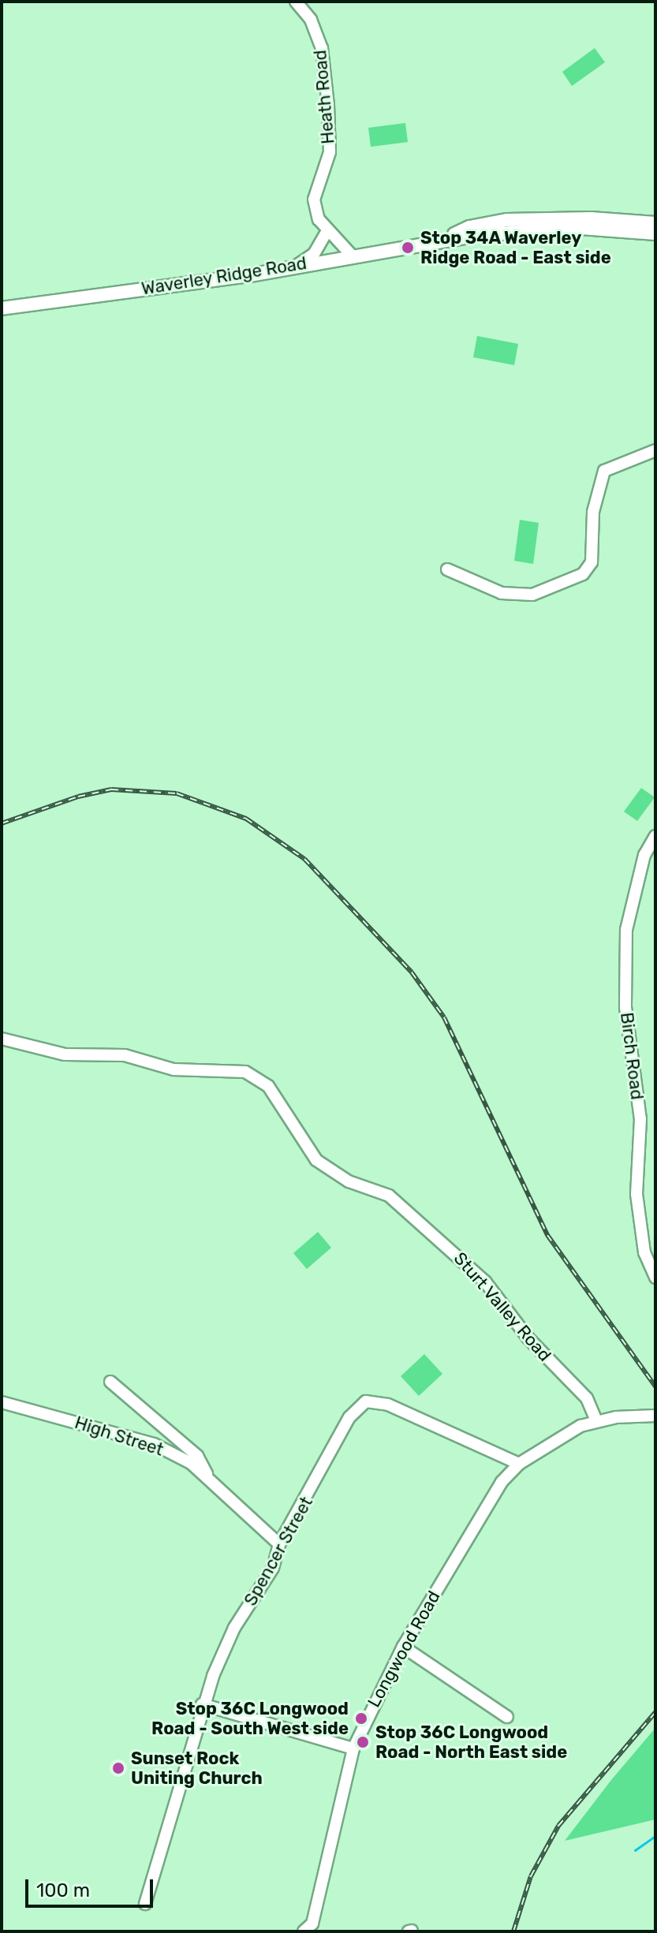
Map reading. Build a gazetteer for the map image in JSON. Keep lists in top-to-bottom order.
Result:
{
  "streets": {
    "main road": ["Waverley Ridge Road"],
    "street": [
      "Heath Road",
      "Birch Road",
      "Sturt Valley Road",
      "High Street",
      "Spencer Street",
      "Longwood Road"
    ]
  },
  "crossings": [
    ["Heath Road", "Waverley Ridge Road"],
    ["Sturt Valley Road", "Longwood Road"],
    ["High Street", "Spencer Street"],
    ["Spencer Street", "Longwood Road"]
  ],
  "places": [
    "Stop 34A Waverley Ridge Road - East side",
    "Stop 36C Longwood Road - South West side",
    "Stop 36C Longwood Road - North East side",
    "Sunset Rock Uniting Church"
  ],
  "scale_bar": "100 m"
}
